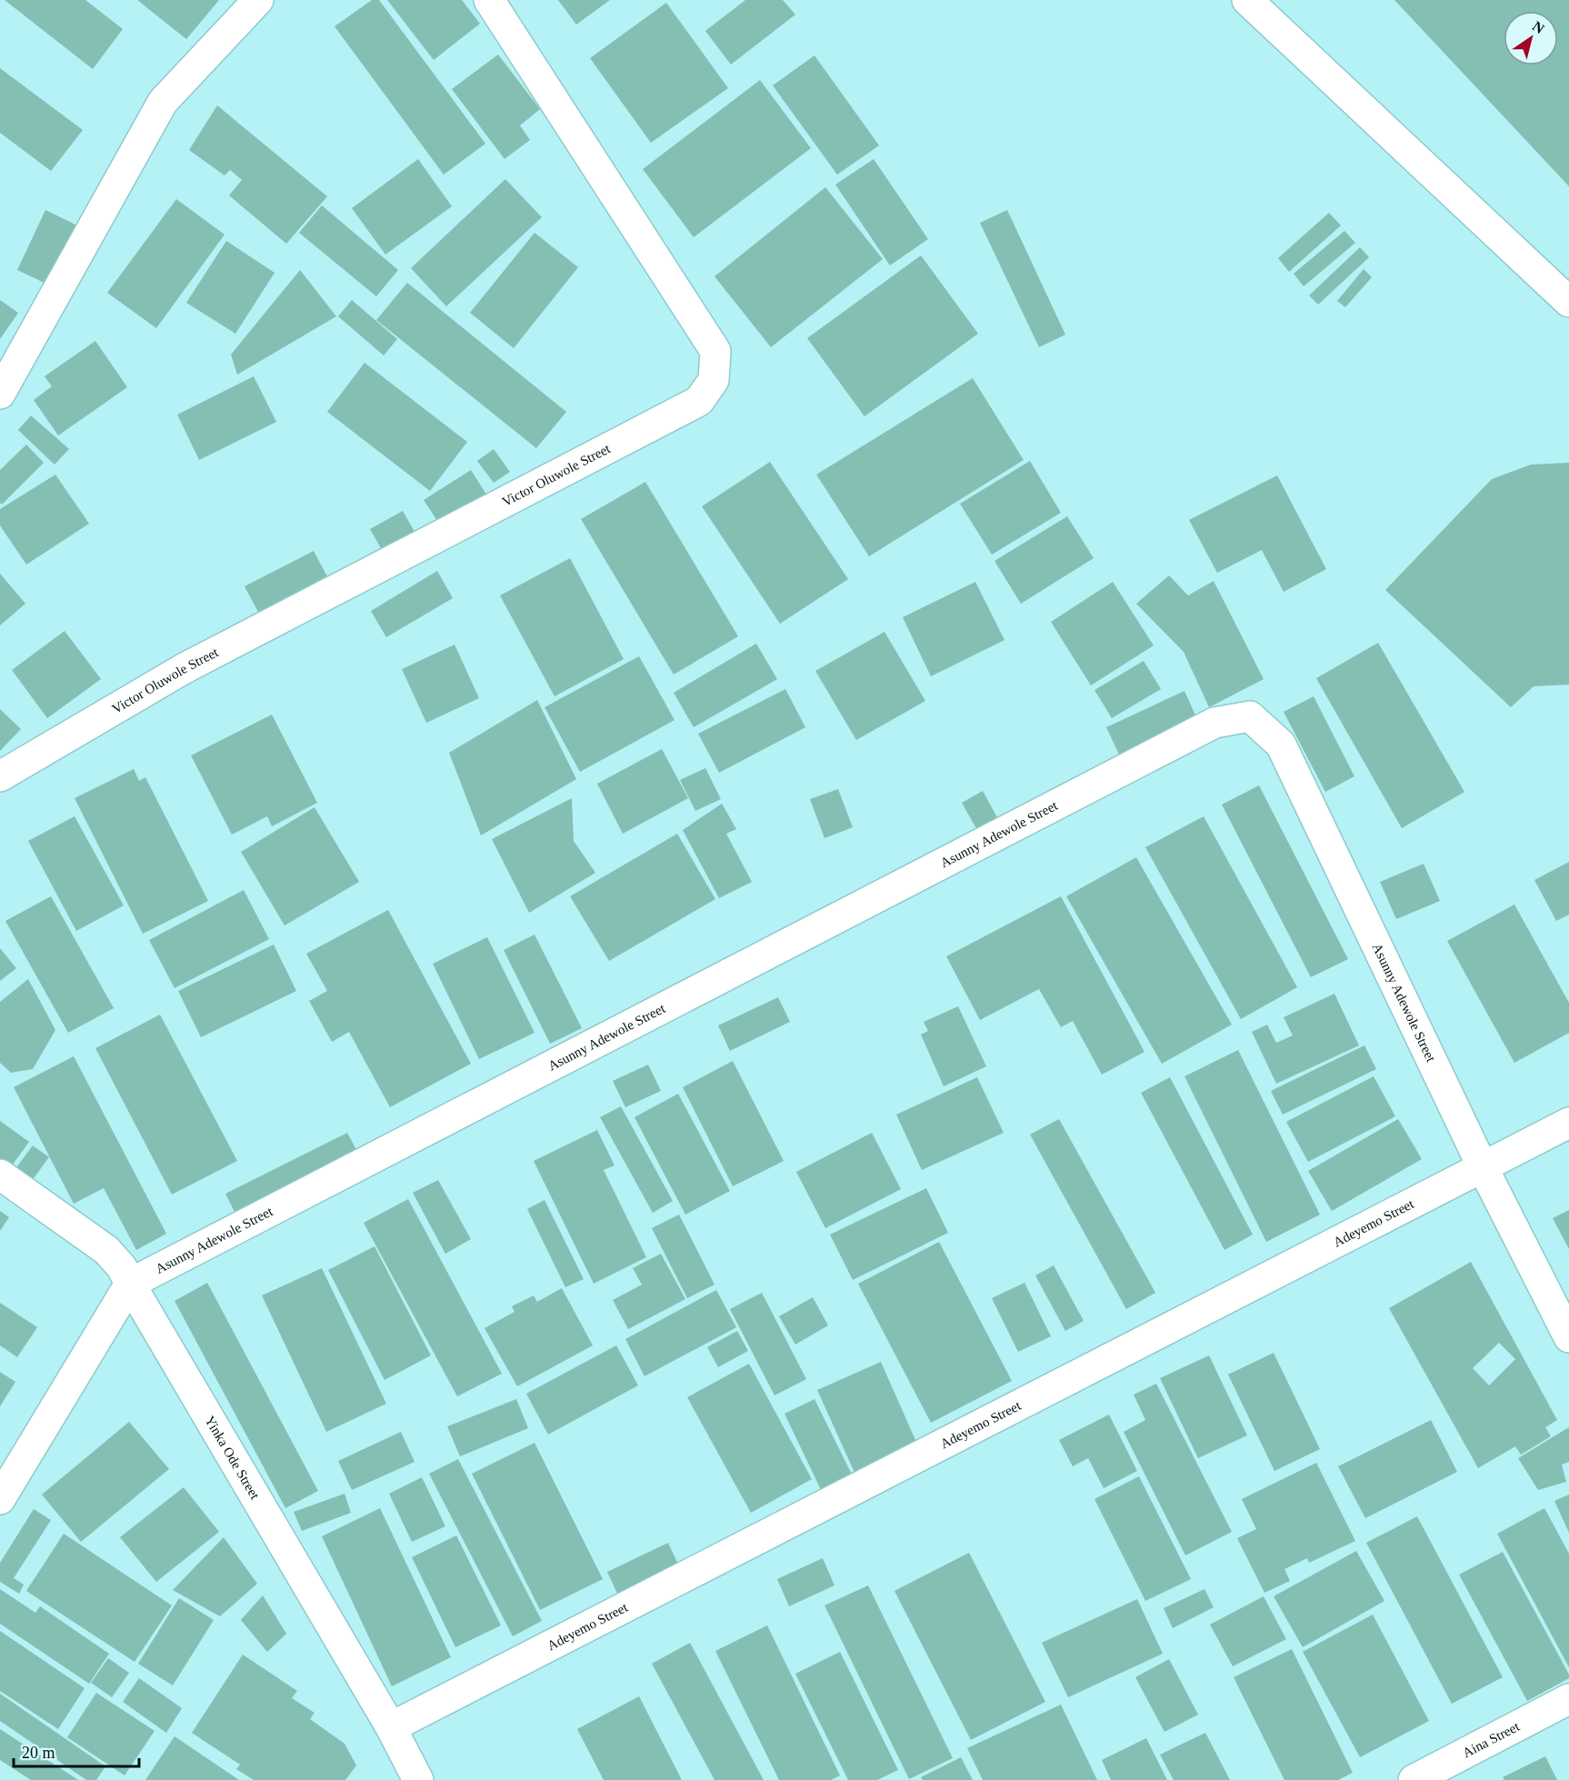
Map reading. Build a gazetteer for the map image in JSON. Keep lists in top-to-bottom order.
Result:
{
  "streets": {
    "street": [
      "Victor Oluwole Street",
      "Asunny Adewole Street",
      "Adeyemo Street",
      "Yinka Ode Street",
      "Aina Street"
    ]
  },
  "crossings": [
    ["Asunny Adewole Street", "Adeyemo Street"],
    ["Asunny Adewole Street", "Yinka Ode Street"],
    ["Adeyemo Street", "Yinka Ode Street"]
  ],
  "scale_bar": "20 m",
  "north": "top right"
}
